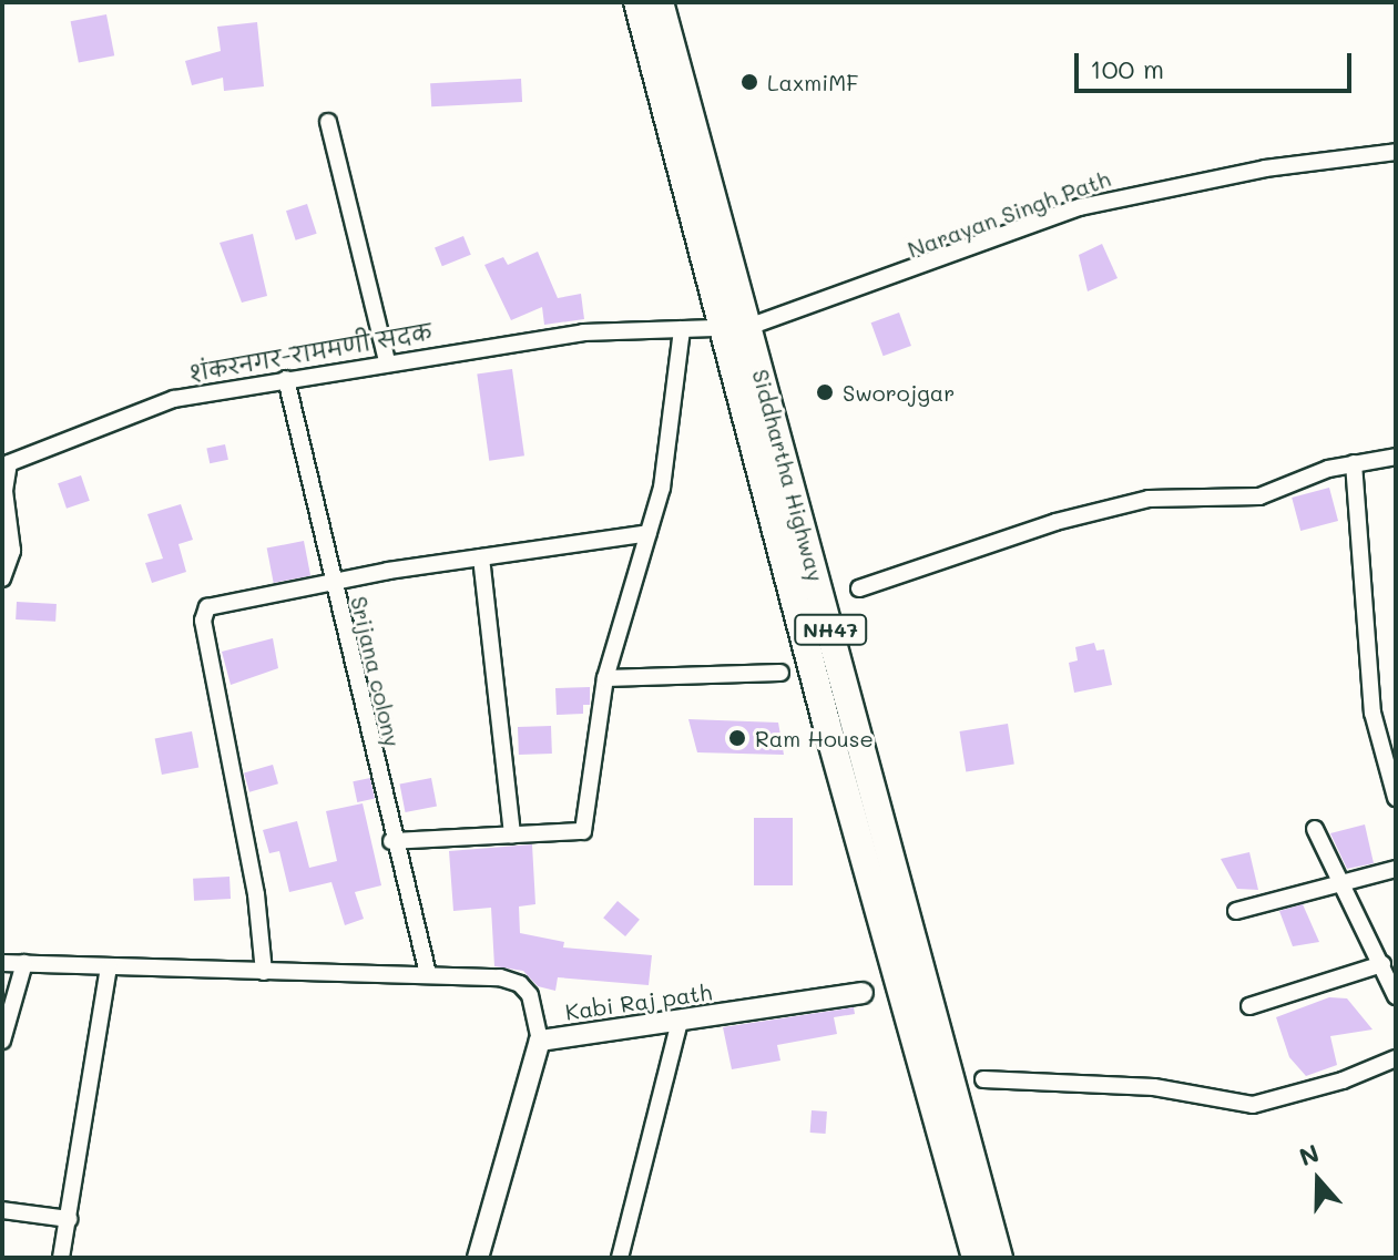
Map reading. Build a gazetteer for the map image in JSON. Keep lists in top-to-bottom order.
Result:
{
  "streets": {
    "highway": ["Siddhartha Highway", "NH47"],
    "street": [
      "Narayan Singh Path",
      "शंकरनगर-राममणी सदक",
      "Srijana colony",
      "Kabi Raj path"
    ]
  },
  "crossings": [
    ["Narayan Singh Path", "शंकरनगर-राममणी सदक"],
    ["Narayan Singh Path", "Siddhartha Highway"],
    ["शंकरनगर-राममणी सदक", "Siddhartha Highway"],
    ["शंकरनगर-राममणी सदक", "Srijana colony"]
  ],
  "places": ["LaxmiMF", "Sworojgar", "Ram House"],
  "scale_bar": "100 m",
  "north": "top"
}
